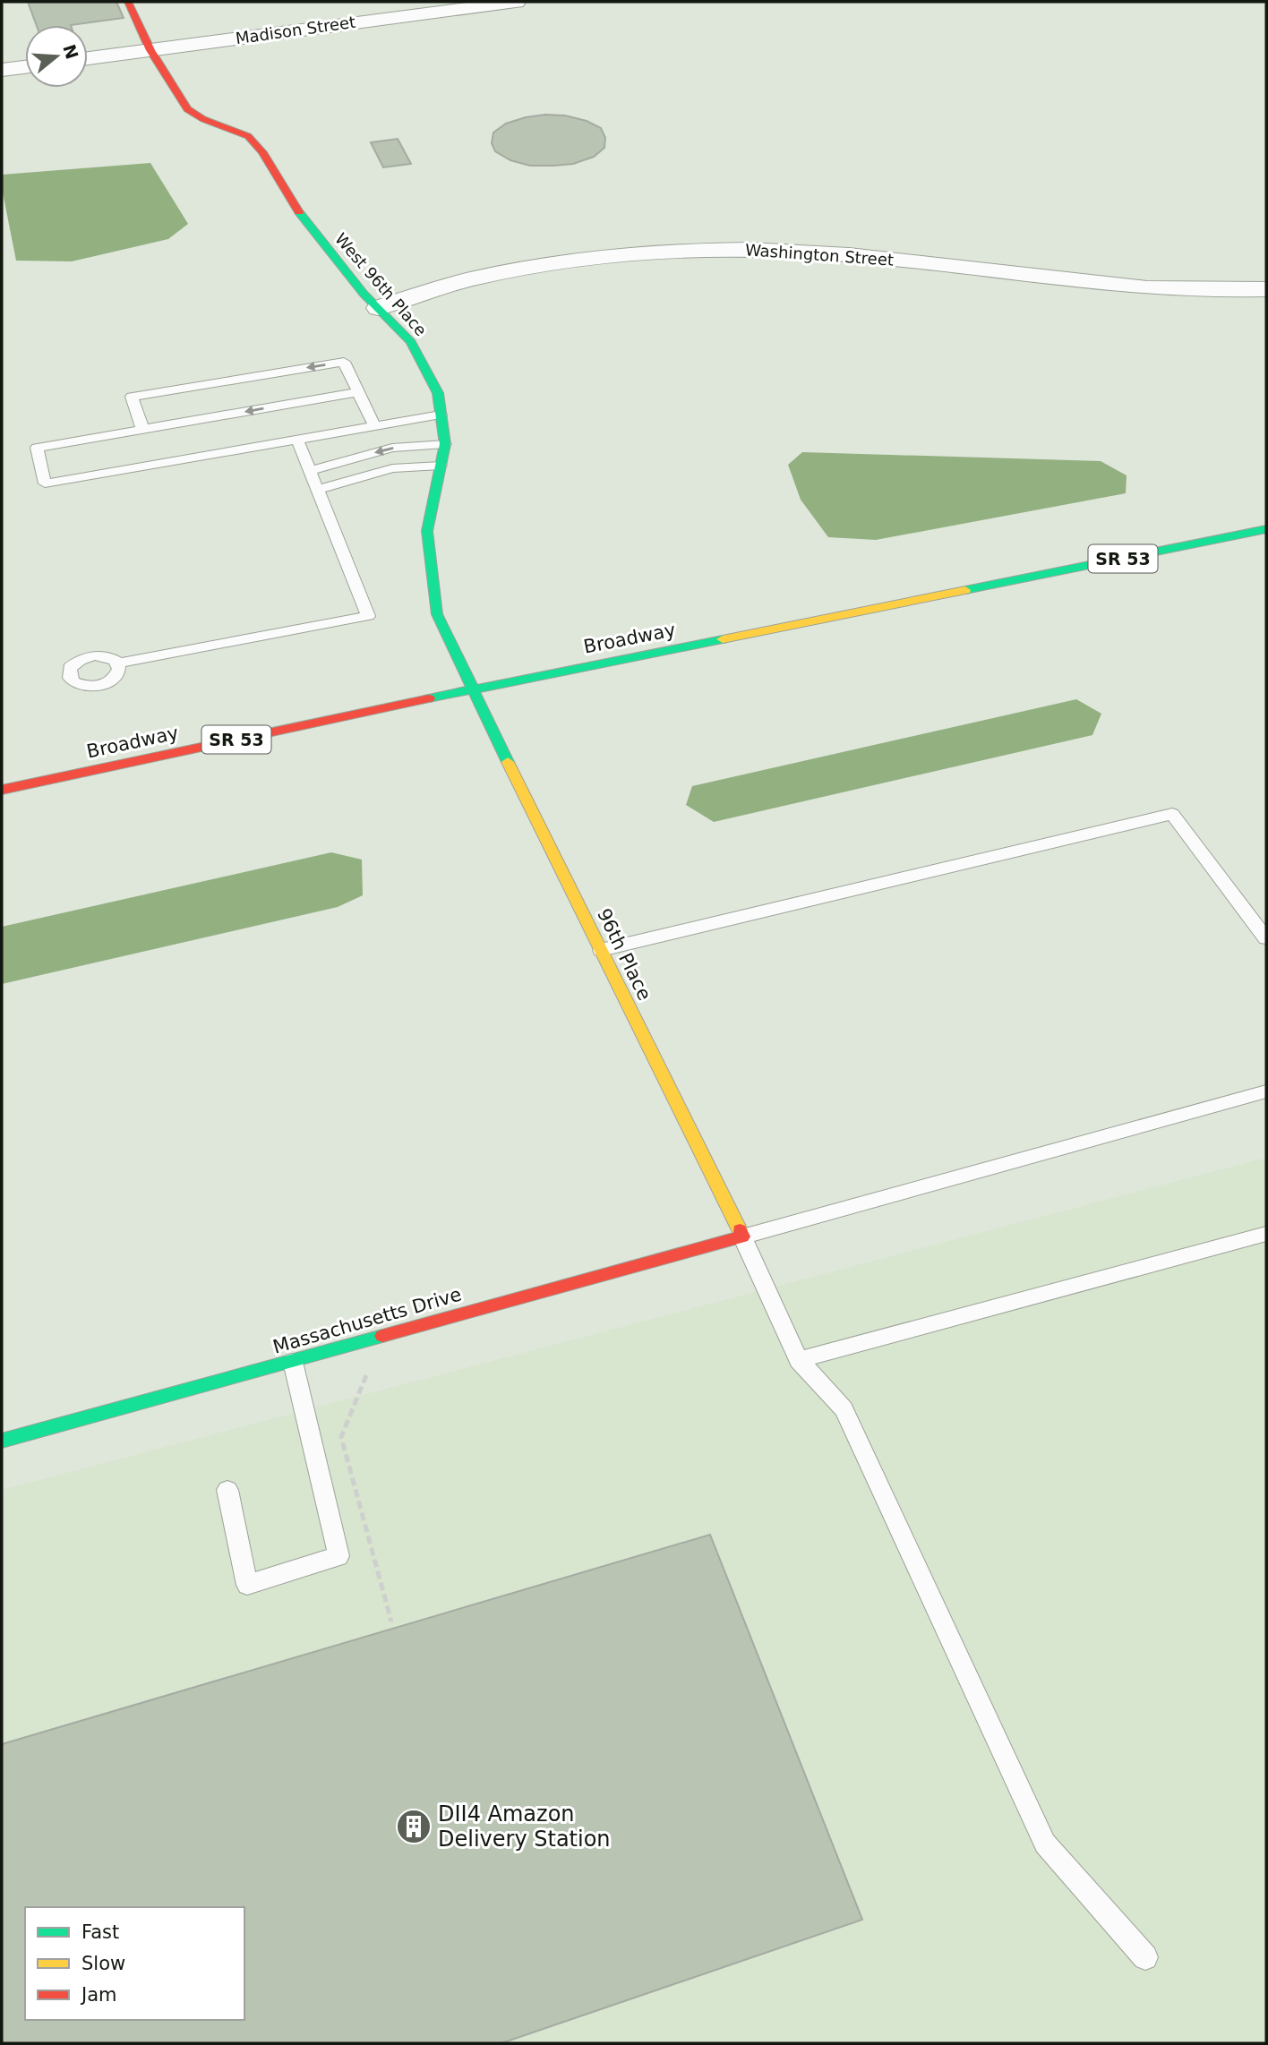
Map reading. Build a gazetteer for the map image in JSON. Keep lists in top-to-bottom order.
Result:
{
  "streets": {
    "street": [
      "Madison Street",
      "Washington Street",
      "West 96th Place",
      "SR 53",
      "Broadway",
      "96th Place",
      "Massachusetts Drive"
    ]
  },
  "crossings": [
    ["Madison Street", "West 96th Place"],
    ["Washington Street", "West 96th Place"],
    ["West 96th Place", "Broadway"],
    ["West 96th Place", "96th Place"],
    ["Broadway", "96th Place"],
    ["96th Place", "Massachusetts Drive"]
  ],
  "places": {
    "building": ["DII4 Amazon Delivery Station"]
  },
  "legend": ["Fast", "Slow", "Jam"],
  "north": "right"
}
